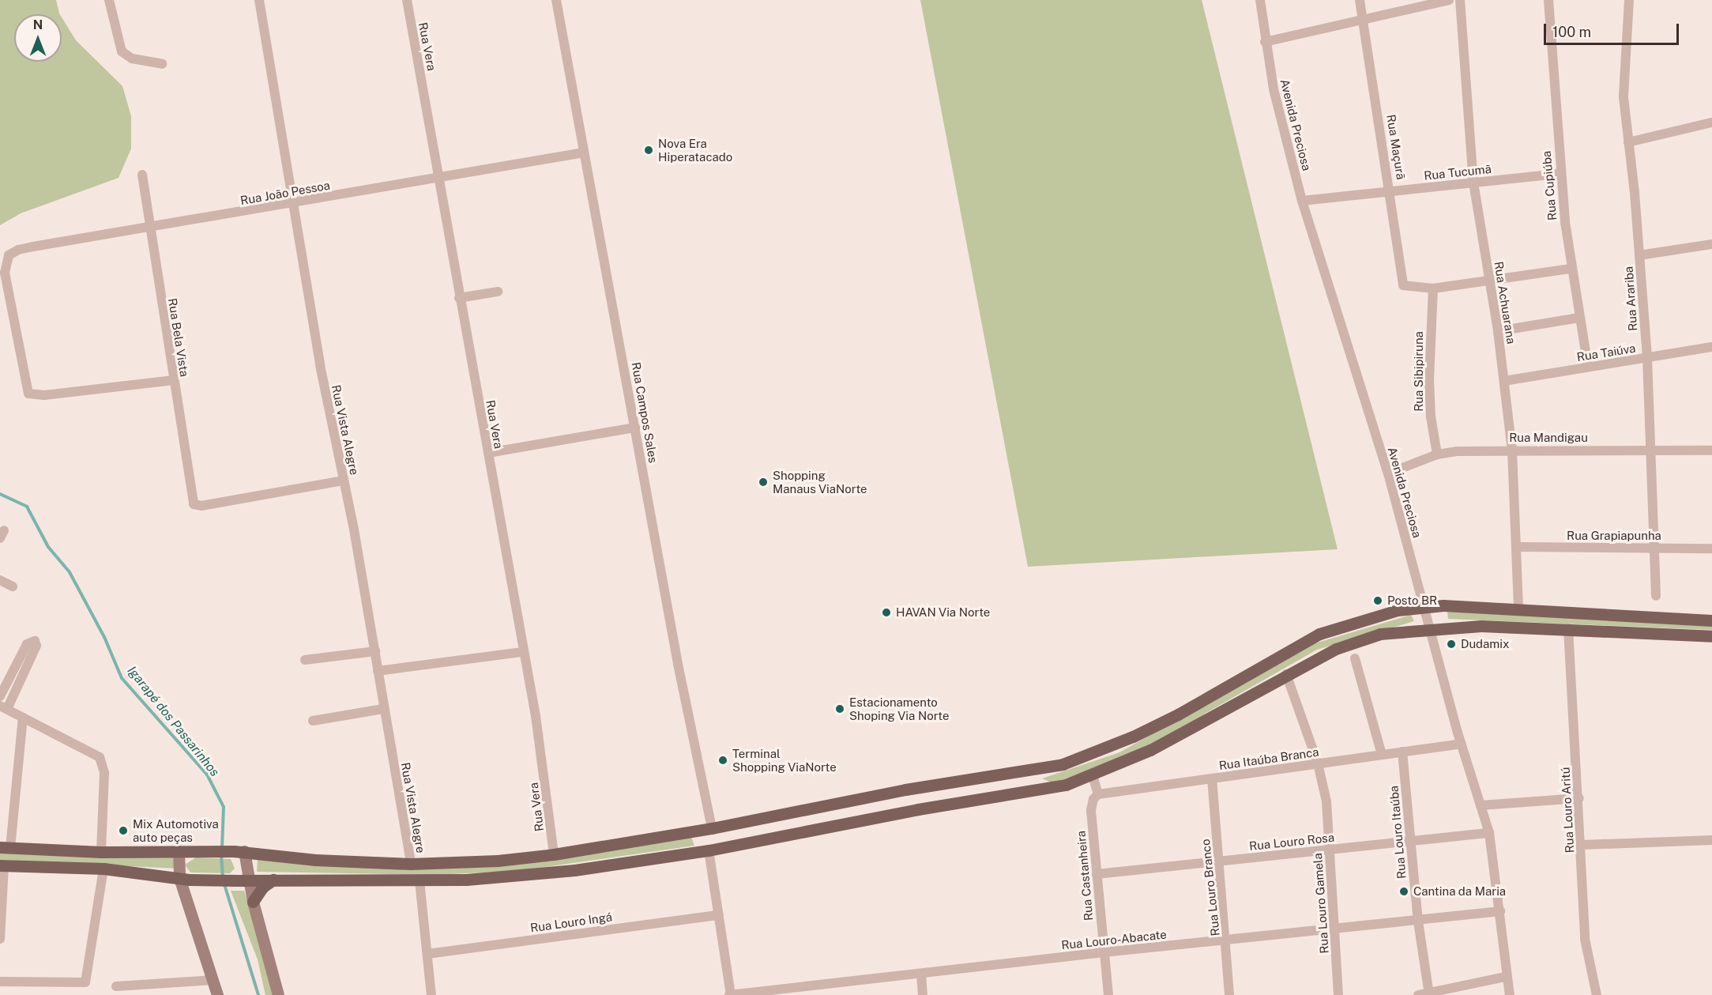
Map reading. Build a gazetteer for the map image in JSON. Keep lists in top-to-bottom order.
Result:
{
  "streets": {
    "street": [
      "Rua Vera",
      "Avenida Preciosa",
      "Rua Maçurã",
      "Rua Tucumã",
      "Rua Cupiúba",
      "Rua João Pessoa",
      "Rua Arariba",
      "Rua Achuarana",
      "Rua Bela Vista",
      "Rua Taiúva",
      "Rua Sibipiruna",
      "Rua Campos Sales",
      "Rua Vista Alegre",
      "Rua Mandigau",
      "Rua Grapiapunha",
      "Rua Itaúba Branca",
      "Rua Louro Aritú",
      "Rua Louro Itaúba",
      "Rua Louro Rosa",
      "Rua Castanheira",
      "Rua Louro Branco",
      "Rua Louro Gamela",
      "Rua Louro Ingá",
      "Rua Louro-Abacate"
    ]
  },
  "crossings": [
    ["Rua Vera", "Rua João Pessoa"],
    ["Avenida Preciosa", "Rua Tucumã"],
    ["Avenida Preciosa", "Rua Mandigau"],
    ["Avenida Preciosa", "Rua Itaúba Branca"],
    ["Avenida Preciosa", "Rua Louro Rosa"],
    ["Avenida Preciosa", "Rua Louro-Abacate"],
    ["Rua Maçurã", "Rua Tucumã"],
    ["Rua Maçurã", "Rua Sibipiruna"],
    ["Rua Tucumã", "Rua Cupiúba"],
    ["Rua Tucumã", "Rua Achuarana"],
    ["Rua Cupiúba", "Rua Taiúva"],
    ["Rua João Pessoa", "Rua Bela Vista"],
    ["Rua João Pessoa", "Rua Campos Sales"],
    ["Rua João Pessoa", "Rua Vista Alegre"],
    ["Rua Arariba", "Rua Taiúva"],
    ["Rua Arariba", "Rua Mandigau"],
    ["Rua Arariba", "Rua Grapiapunha"],
    ["Rua Achuarana", "Rua Taiúva"],
    ["Rua Achuarana", "Rua Mandigau"],
    ["Rua Achuarana", "Rua Grapiapunha"],
    ["Rua Bela Vista", "Rua Vista Alegre"],
    ["Rua Sibipiruna", "Rua Mandigau"],
    ["Rua Itaúba Branca", "Rua Louro Itaúba"],
    ["Rua Itaúba Branca", "Rua Castanheira"],
    ["Rua Itaúba Branca", "Rua Louro Branco"],
    ["Rua Itaúba Branca", "Rua Louro Gamela"],
    ["Rua Louro Itaúba", "Rua Louro Rosa"],
    ["Rua Louro Itaúba", "Rua Louro-Abacate"],
    ["Rua Louro Rosa", "Rua Castanheira"],
    ["Rua Louro Rosa", "Rua Louro Branco"],
    ["Rua Louro Rosa", "Rua Louro Gamela"],
    ["Rua Castanheira", "Rua Louro-Abacate"],
    ["Rua Louro Branco", "Rua Louro-Abacate"],
    ["Rua Louro Gamela", "Rua Louro-Abacate"]
  ],
  "water": ["Igarapé dos Passarinhos"],
  "places": [
    "Nova Era Hiperatacado",
    "Shopping Manaus ViaNorte",
    "Posto BR",
    "HAVAN Via Norte",
    "Dudamix",
    "Estacionamento Shoping Via Norte",
    "Terminal Shopping ViaNorte",
    "Mix Automotiva auto peças",
    "Cantina da Maria"
  ],
  "scale_bar": "100 m",
  "north": "top"
}
